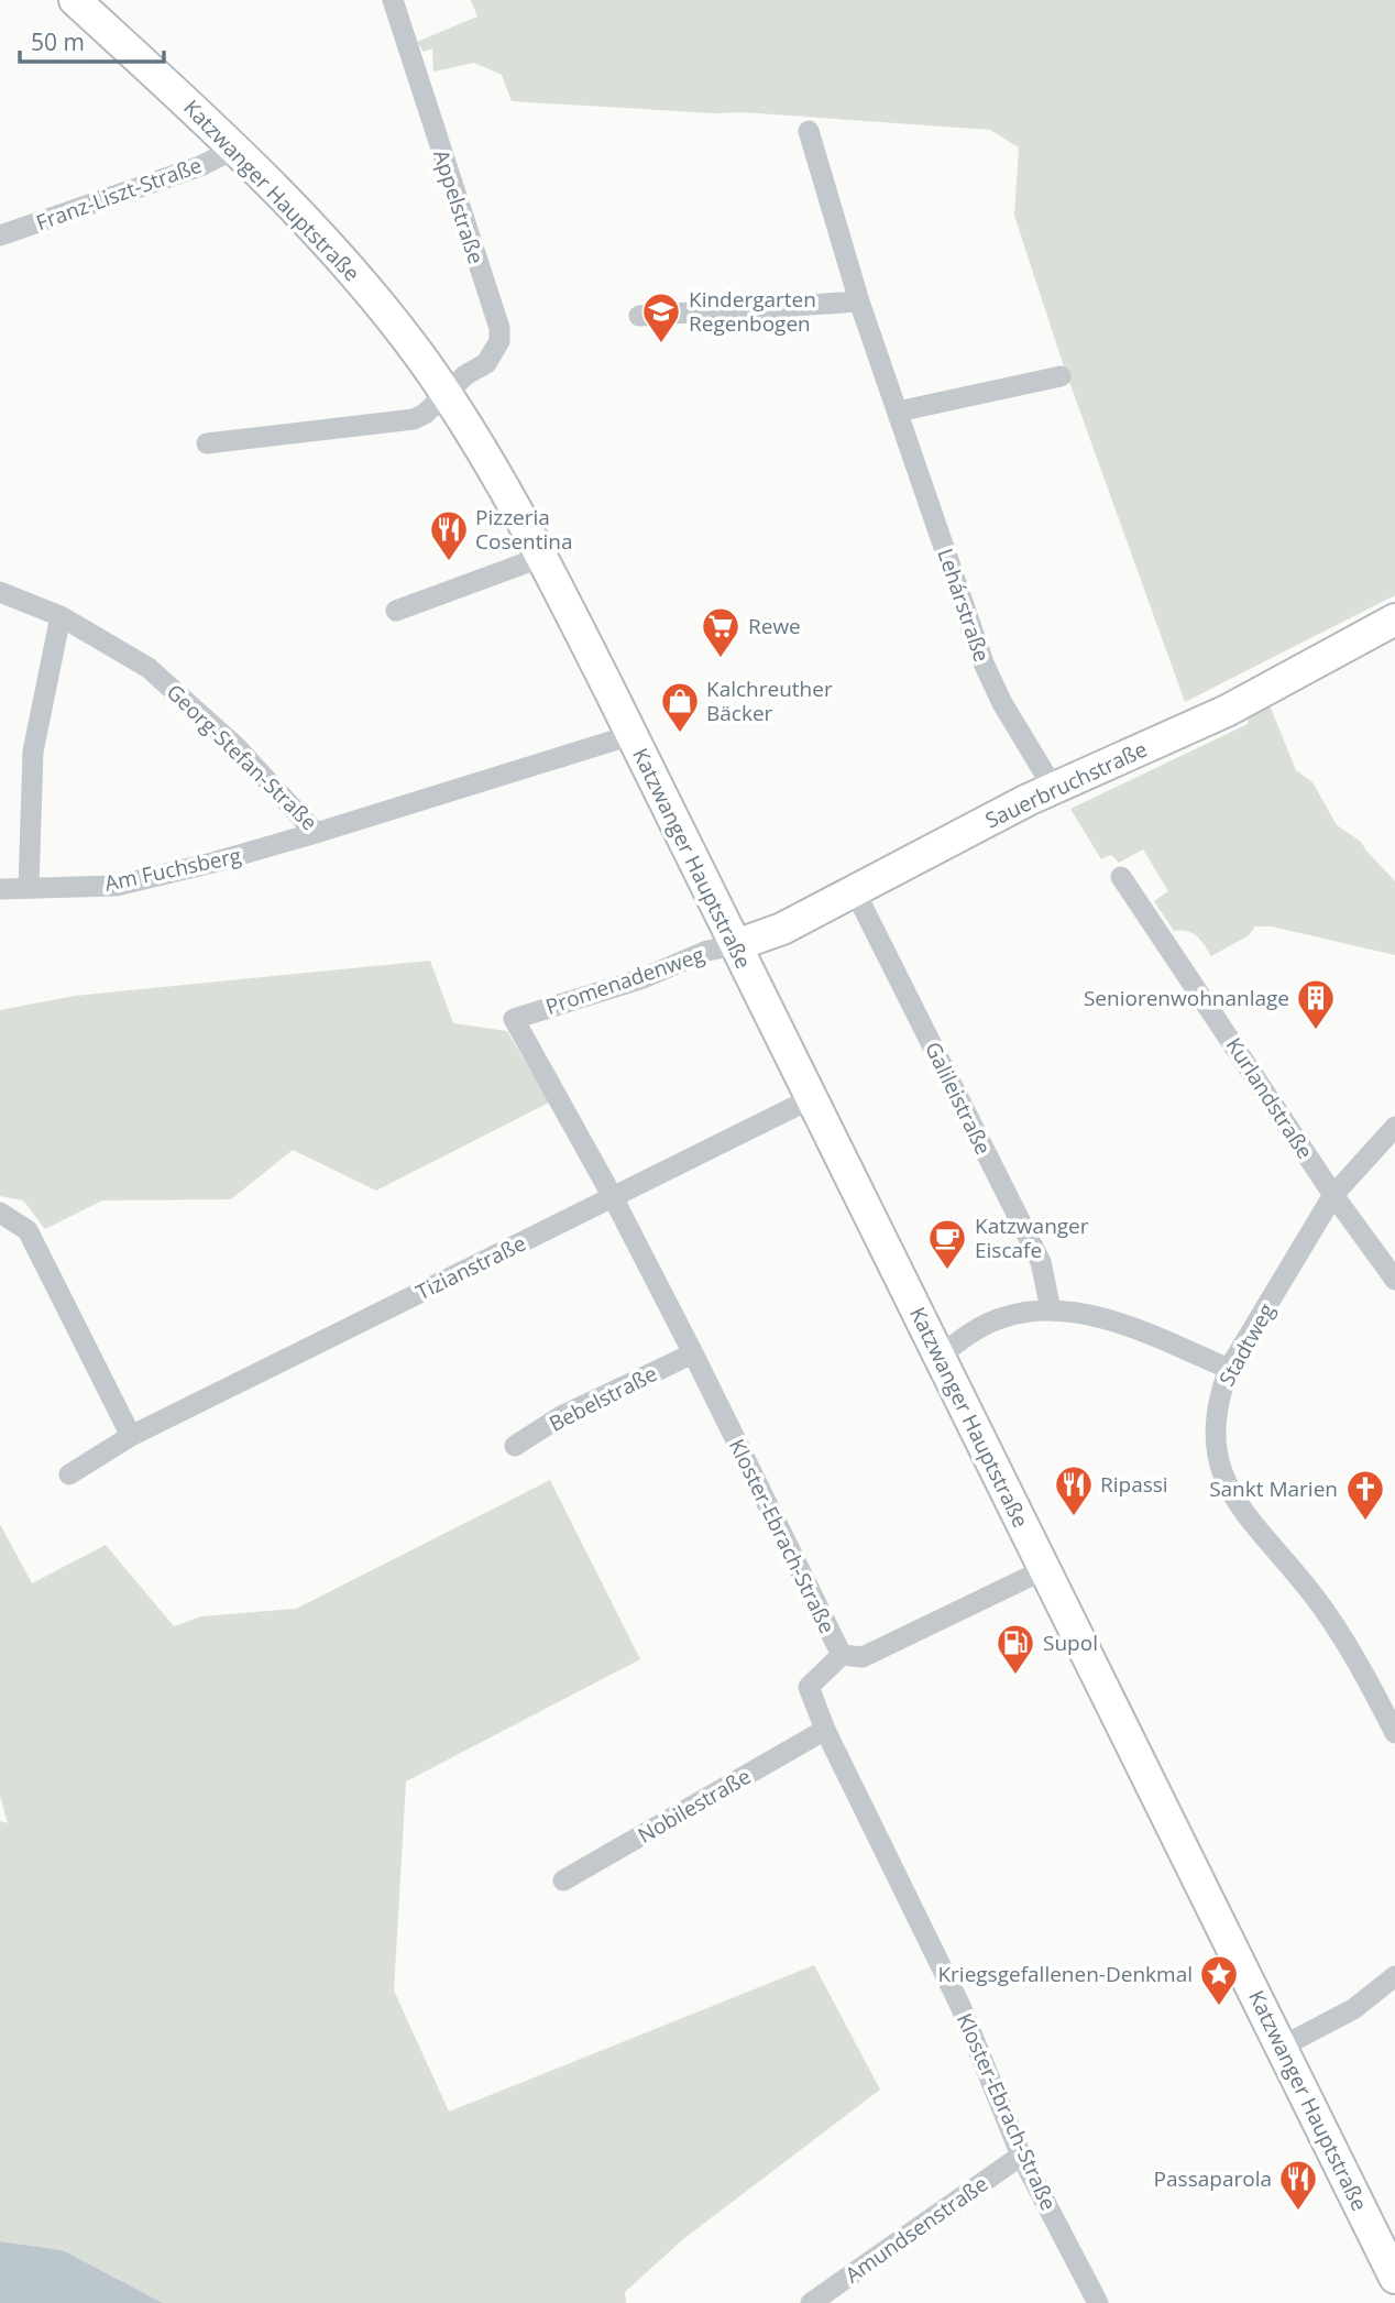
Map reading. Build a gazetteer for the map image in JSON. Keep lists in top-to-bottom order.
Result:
{
  "streets": {
    "main road": ["Katzwanger Hauptstraße", "Sauerbruchstraße"],
    "street": [
      "Franz-Liszt-Straße",
      "Appelstraße",
      "Lehárstraße",
      "Georg-Stefan-Straße",
      "Am Fuchsberg",
      "Promenadenweg",
      "Galileistraße",
      "Kurlandstraße",
      "Tizianstraße",
      "Stadtweg",
      "Bebelstraße",
      "Kloster-Ebrach-Straße",
      "Nobilestraße",
      "Amundsenstraße"
    ]
  },
  "crossings": [
    ["Katzwanger Hauptstraße", "Franz-Liszt-Straße"],
    ["Katzwanger Hauptstraße", "Appelstraße"],
    ["Katzwanger Hauptstraße", "Georg-Stefan-Straße"],
    ["Katzwanger Hauptstraße", "Sauerbruchstraße"],
    ["Katzwanger Hauptstraße", "Promenadenweg"],
    ["Katzwanger Hauptstraße", "Tizianstraße"],
    ["Lehárstraße", "Sauerbruchstraße"],
    ["Georg-Stefan-Straße", "Am Fuchsberg"],
    ["Sauerbruchstraße", "Promenadenweg"],
    ["Sauerbruchstraße", "Galileistraße"],
    ["Promenadenweg", "Kloster-Ebrach-Straße"],
    ["Kurlandstraße", "Stadtweg"],
    ["Tizianstraße", "Kloster-Ebrach-Straße"],
    ["Bebelstraße", "Kloster-Ebrach-Straße"],
    ["Kloster-Ebrach-Straße", "Nobilestraße"],
    ["Kloster-Ebrach-Straße", "Amundsenstraße"]
  ],
  "places": {
    "school or university": ["Kindergarten Regenbogen"],
    "restaurant": ["Pizzeria Cosentina", "Ripassi", "Passaparola"],
    "supermarket": ["Rewe"],
    "shop": ["Kalchreuther Bäcker"],
    "building": ["Seniorenwohnanlage"],
    "cafe": ["Katzwanger Eiscafe"],
    "church": ["Sankt Marien"],
    "fuel station": ["Supol"],
    "place": ["Kriegsgefallenen-Denkmal"]
  },
  "scale_bar": "50 m"
}
